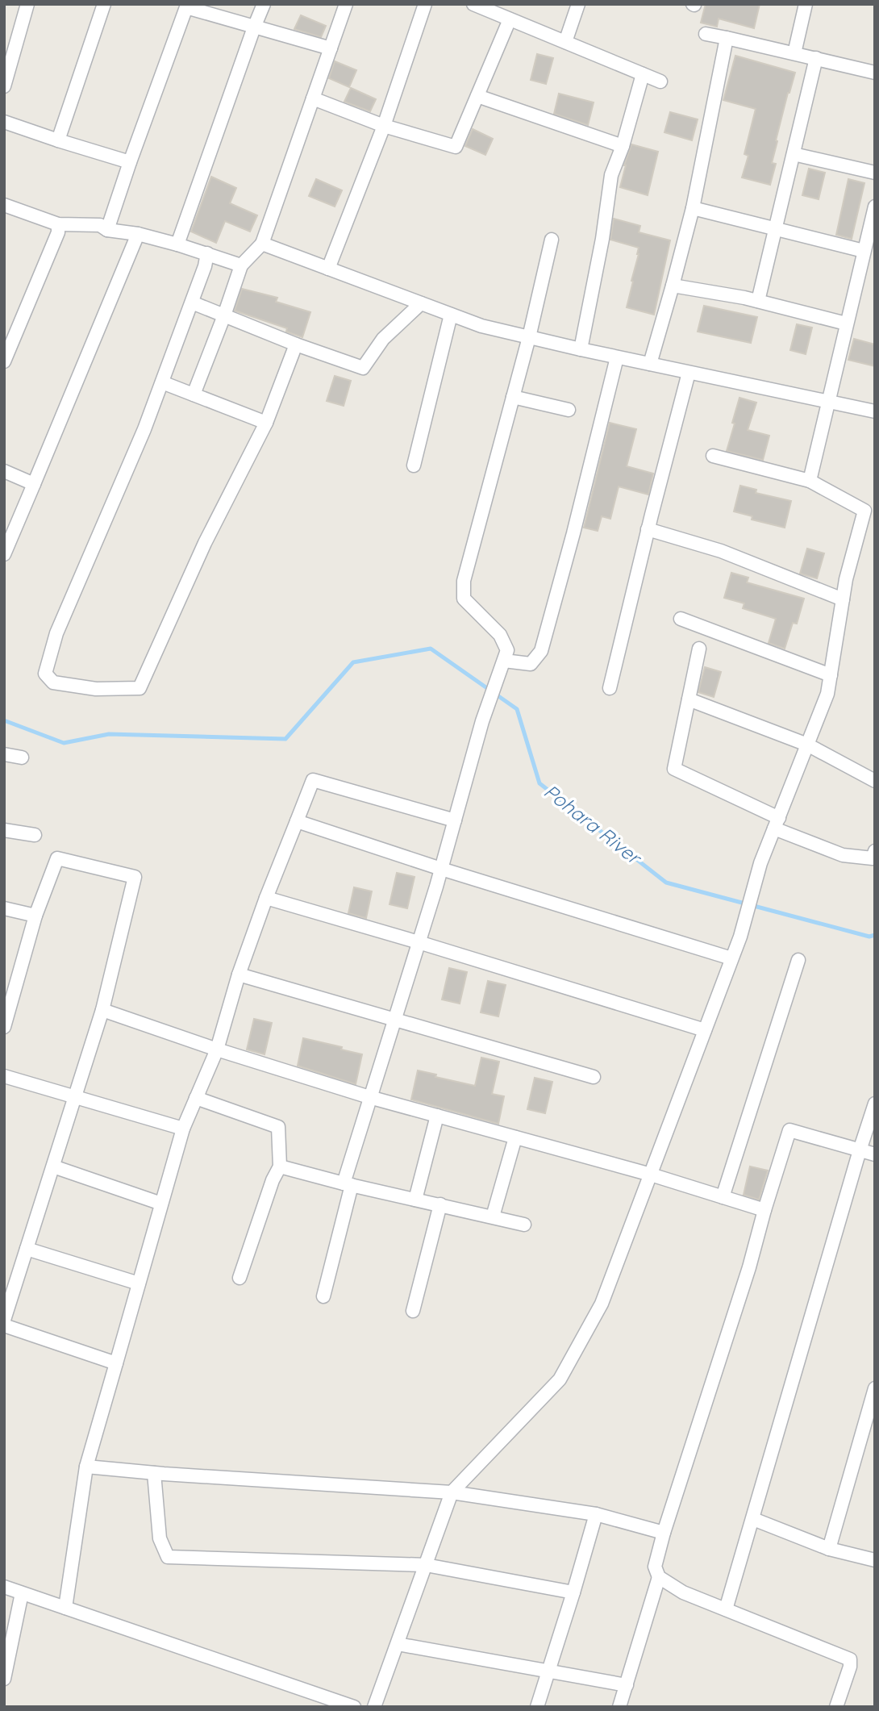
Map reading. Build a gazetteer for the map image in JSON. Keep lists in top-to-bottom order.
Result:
{
  "water": ["Pohara River"]
}
